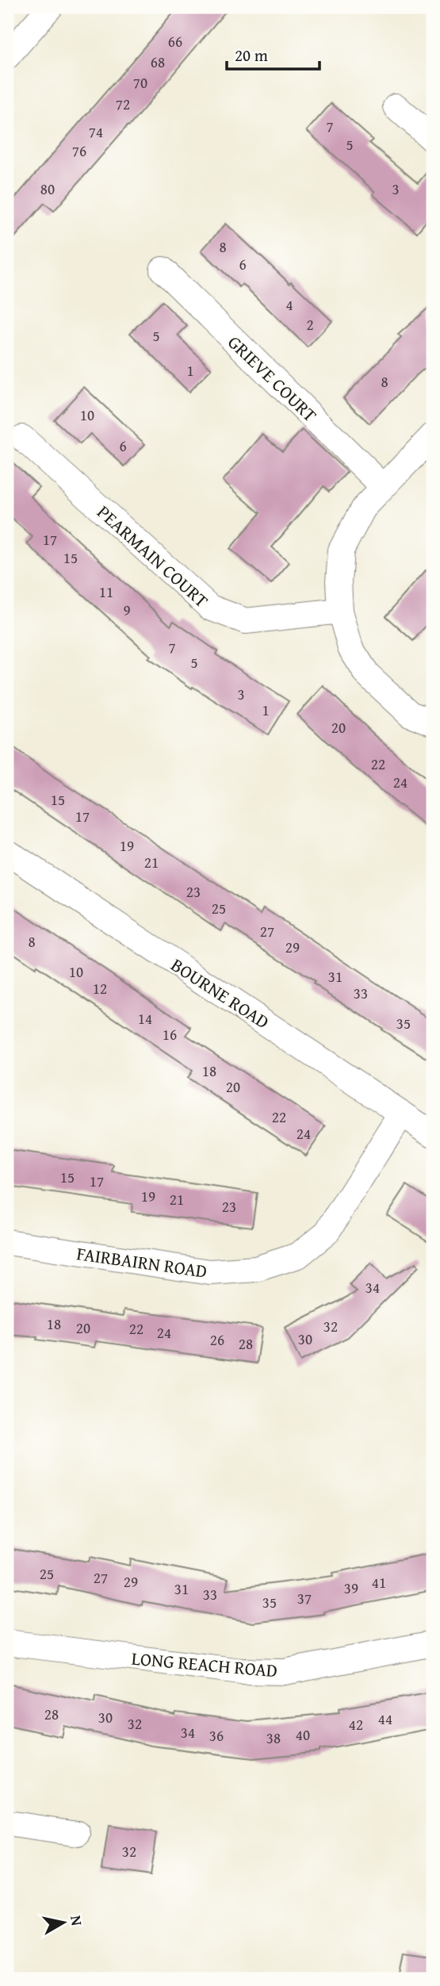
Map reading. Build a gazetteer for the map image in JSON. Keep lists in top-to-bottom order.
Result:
{
  "streets": {
    "street": [
      "GRIEVE COURT",
      "PEARMAIN COURT",
      "BOURNE ROAD",
      "FAIRBAIRN ROAD",
      "LONG REACH ROAD"
    ]
  },
  "crossings": [
    ["BOURNE ROAD", "FAIRBAIRN ROAD"]
  ],
  "house_numbers": [
    "66",
    "68",
    "70",
    "72",
    "7",
    "74",
    "5",
    "76",
    "80",
    "3",
    "8",
    "6",
    "4",
    "2",
    "5",
    "1",
    "8",
    "10",
    "6",
    "17",
    "15",
    "11",
    "9",
    "7",
    "5",
    "3",
    "1",
    "20",
    "22",
    "24",
    "15",
    "17",
    "19",
    "21",
    "23",
    "25",
    "27",
    "8",
    "29",
    "10",
    "31",
    "12",
    "33",
    "14",
    "35",
    "16",
    "18",
    "20",
    "22",
    "24",
    "15",
    "17",
    "19",
    "21",
    "23",
    "34",
    "18",
    "32",
    "20",
    "22",
    "24",
    "30",
    "26",
    "28",
    "25",
    "27",
    "29",
    "41",
    "39",
    "31",
    "33",
    "37",
    "35",
    "28",
    "30",
    "44",
    "32",
    "42",
    "34",
    "40",
    "36",
    "38",
    "32"
  ],
  "scale_bar": "20 m",
  "north": "right"
}
